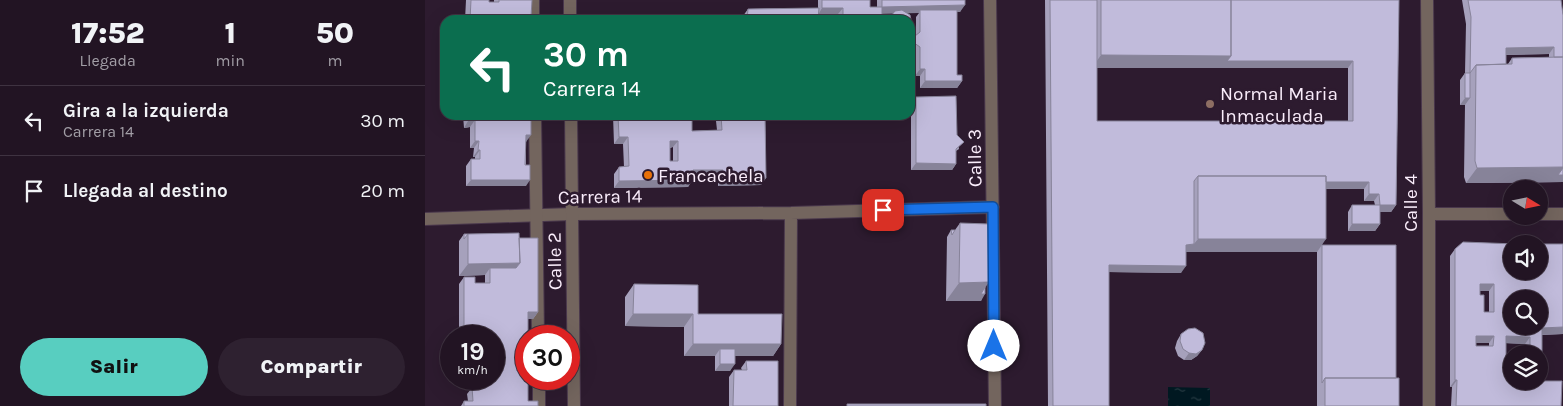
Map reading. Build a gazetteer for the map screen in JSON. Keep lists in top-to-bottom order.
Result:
{
  "streets": {
    "street": [
      "Calle 3",
      "Carrera 14",
      "Calle 4",
      "Calle 2"
    ]
  },
  "crossings": [
    ["Calle 3", "Carrera 14"],
    ["Carrera 14", "Calle 2"]
  ],
  "places": ["Normal Maria Inmaculada", "Francachela"],
  "north": "right",
  "page": {
    "eta": [
      "17:52",
      "Llegada",
      "1",
      "min",
      "50",
      "m"
    ],
    "turn": ["30 m", "Carrera 14"],
    "list": [
      {
        "name": "Gira a la izquierda",
        "note": "Carrera 14",
        "value": "30 m"
      },
      {
        "name": "Llegada al destino",
        "value": "20 m"
      }
    ],
    "speed": "19 km/h",
    "limit": "30",
    "buttons": ["Salir", "Compartir"]
  }
}
